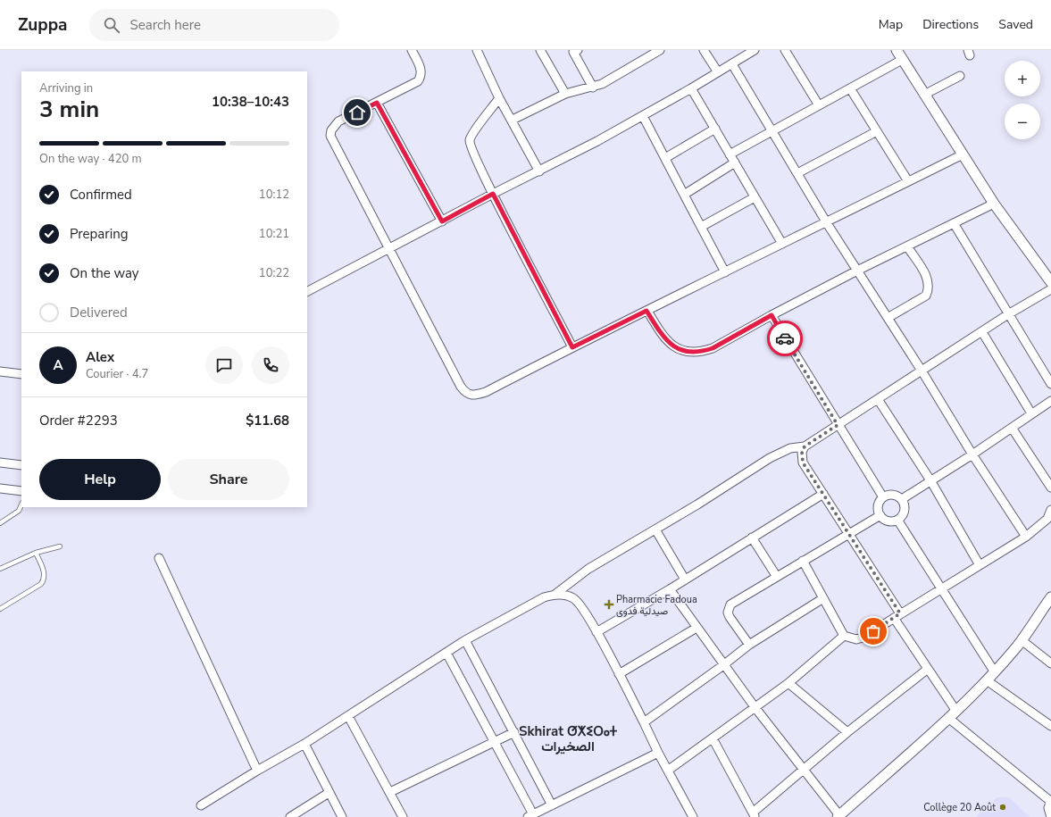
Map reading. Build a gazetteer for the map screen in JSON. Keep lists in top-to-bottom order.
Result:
{
  "districts": ["Skhirat ⵚⵅⵉⵔⴰⵜ الصخيرات"],
  "places": {
    "health": ["Pharmacie Fadoua صيدلية فدوى"],
    "other": ["Collège 20 Août"]
  },
  "page": {
    "header": "Zuppa",
    "search": "Search here",
    "nav": ["Map", "Directions", "Saved"],
    "map_buttons": ["+", "−"],
    "heading": ["3 min", "Arriving in", "10:38–10:43"],
    "panel": [
      "Alex",
      "Courier · 4.7",
      "Order #2293",
      "$11.68"
    ],
    "bar": "On the way · 420 m",
    "list": [
      ["Confirmed", "10:12"],
      ["Preparing", "10:21"],
      ["On the way", "10:22"],
      "Delivered"
    ],
    "round": "A",
    "buttons": ["Help", "Share"]
  }
}
